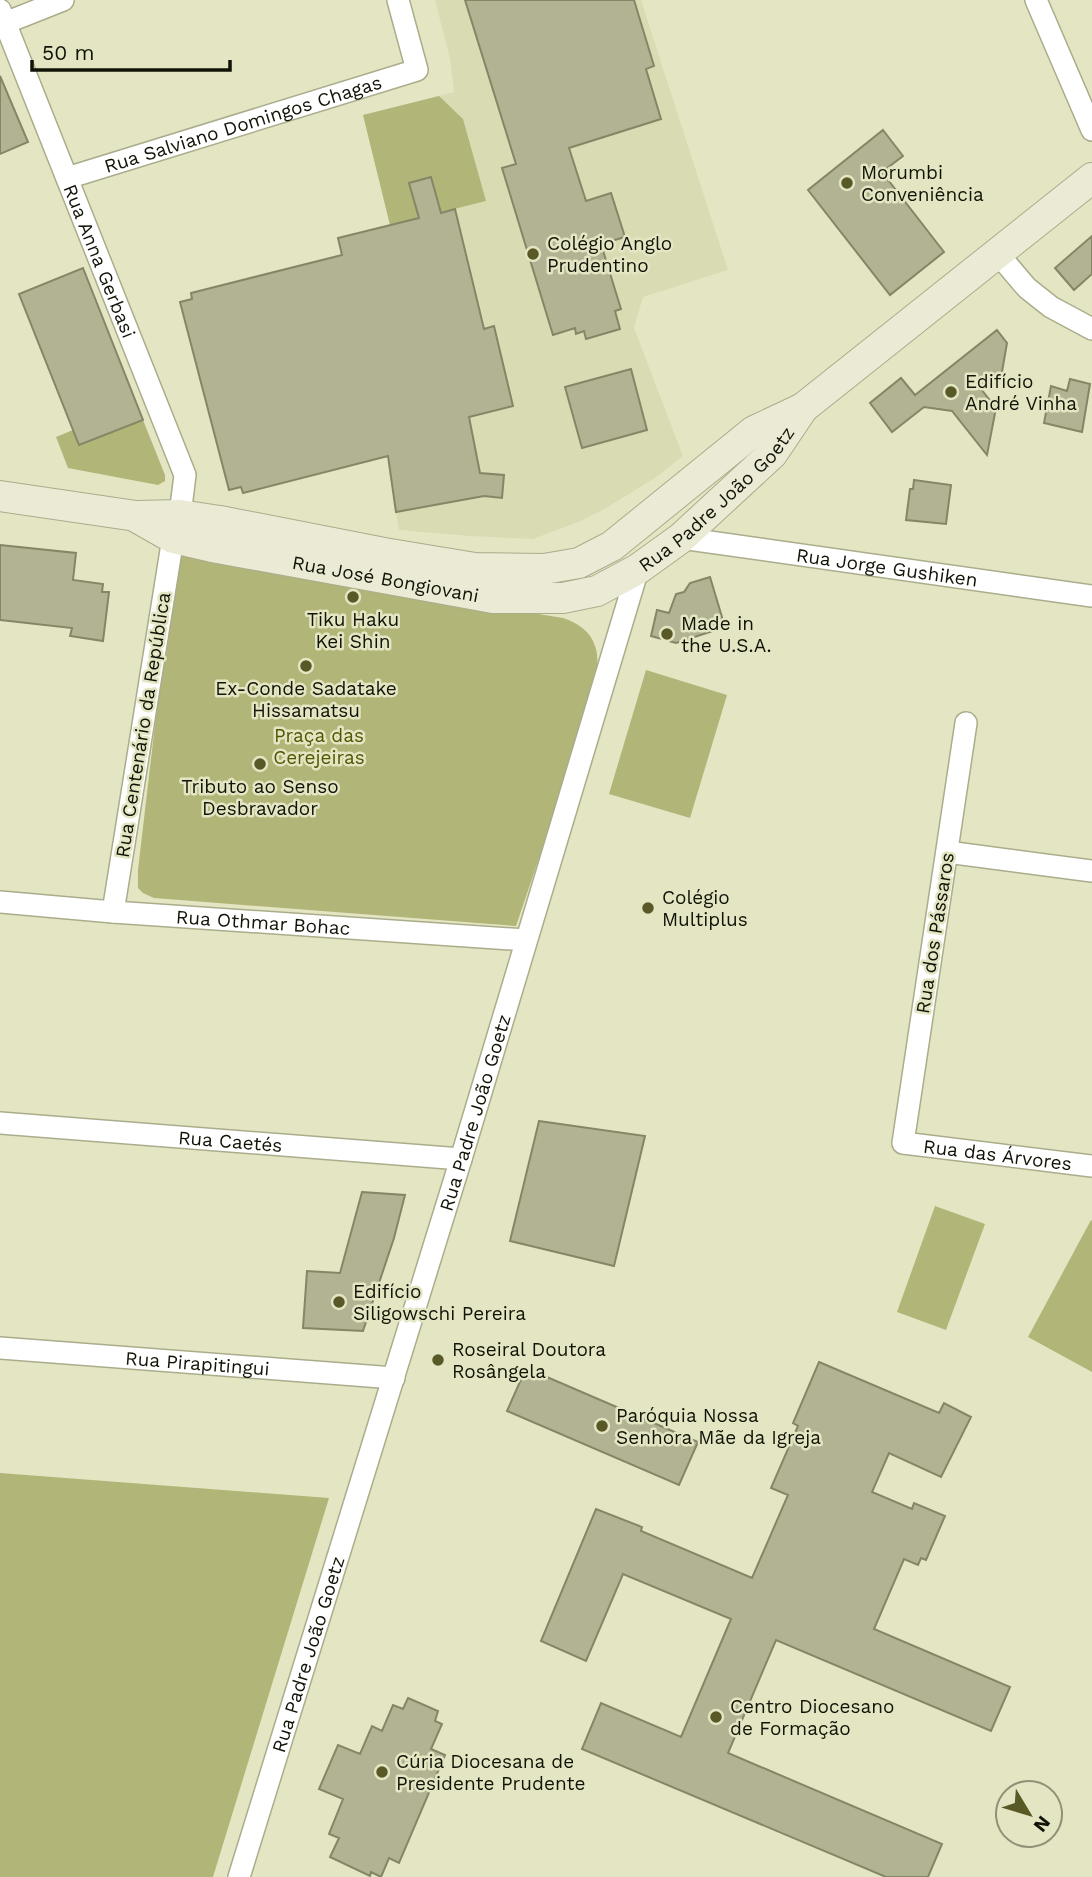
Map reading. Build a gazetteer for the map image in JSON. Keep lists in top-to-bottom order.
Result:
{
  "streets": {
    "street": [
      "Rua Salviano Domingos Chagas",
      "Rua Anna Gerbasi",
      "Rua Padre João Goetz",
      "Rua Jorge Gushiken",
      "Rua José Bongiovani",
      "Rua Centenário da República",
      "Rua Othmar Bohac",
      "Rua dos Pássaros",
      "Rua Caetés",
      "Rua das Árvores",
      "Rua Pirapitingui"
    ]
  },
  "crossings": [
    ["Rua Salviano Domingos Chagas", "Rua Anna Gerbasi"],
    ["Rua Anna Gerbasi", "Rua José Bongiovani"],
    ["Rua Anna Gerbasi", "Rua Centenário da República"],
    ["Rua Padre João Goetz", "Rua Jorge Gushiken"],
    ["Rua Padre João Goetz", "Rua José Bongiovani"],
    ["Rua Padre João Goetz", "Rua Othmar Bohac"],
    ["Rua Padre João Goetz", "Rua Caetés"],
    ["Rua Padre João Goetz", "Rua Pirapitingui"],
    ["Rua José Bongiovani", "Rua Centenário da República"],
    ["Rua Centenário da República", "Rua Othmar Bohac"],
    ["Rua dos Pássaros", "Rua das Árvores"]
  ],
  "parks": ["Praça das Cerejeiras"],
  "places": [
    "Morumbi Conveniência",
    "Colégio Anglo Prudentino",
    "Edifício André Vinha",
    "Tiku Haku Kei Shin",
    "Made in the U.S.A.",
    "Ex-Conde Sadatake Hissamatsu",
    "Tributo ao Senso Desbravador",
    "Colégio Multiplus",
    "Edifício Siligowschi Pereira",
    "Roseiral Doutora Rosângela",
    "Paróquia Nossa Senhora Mãe da Igreja",
    "Centro Diocesano de Formação",
    "Cúria Diocesana de Presidente Prudente"
  ],
  "scale_bar": "50 m",
  "north": "bottom right"
}
